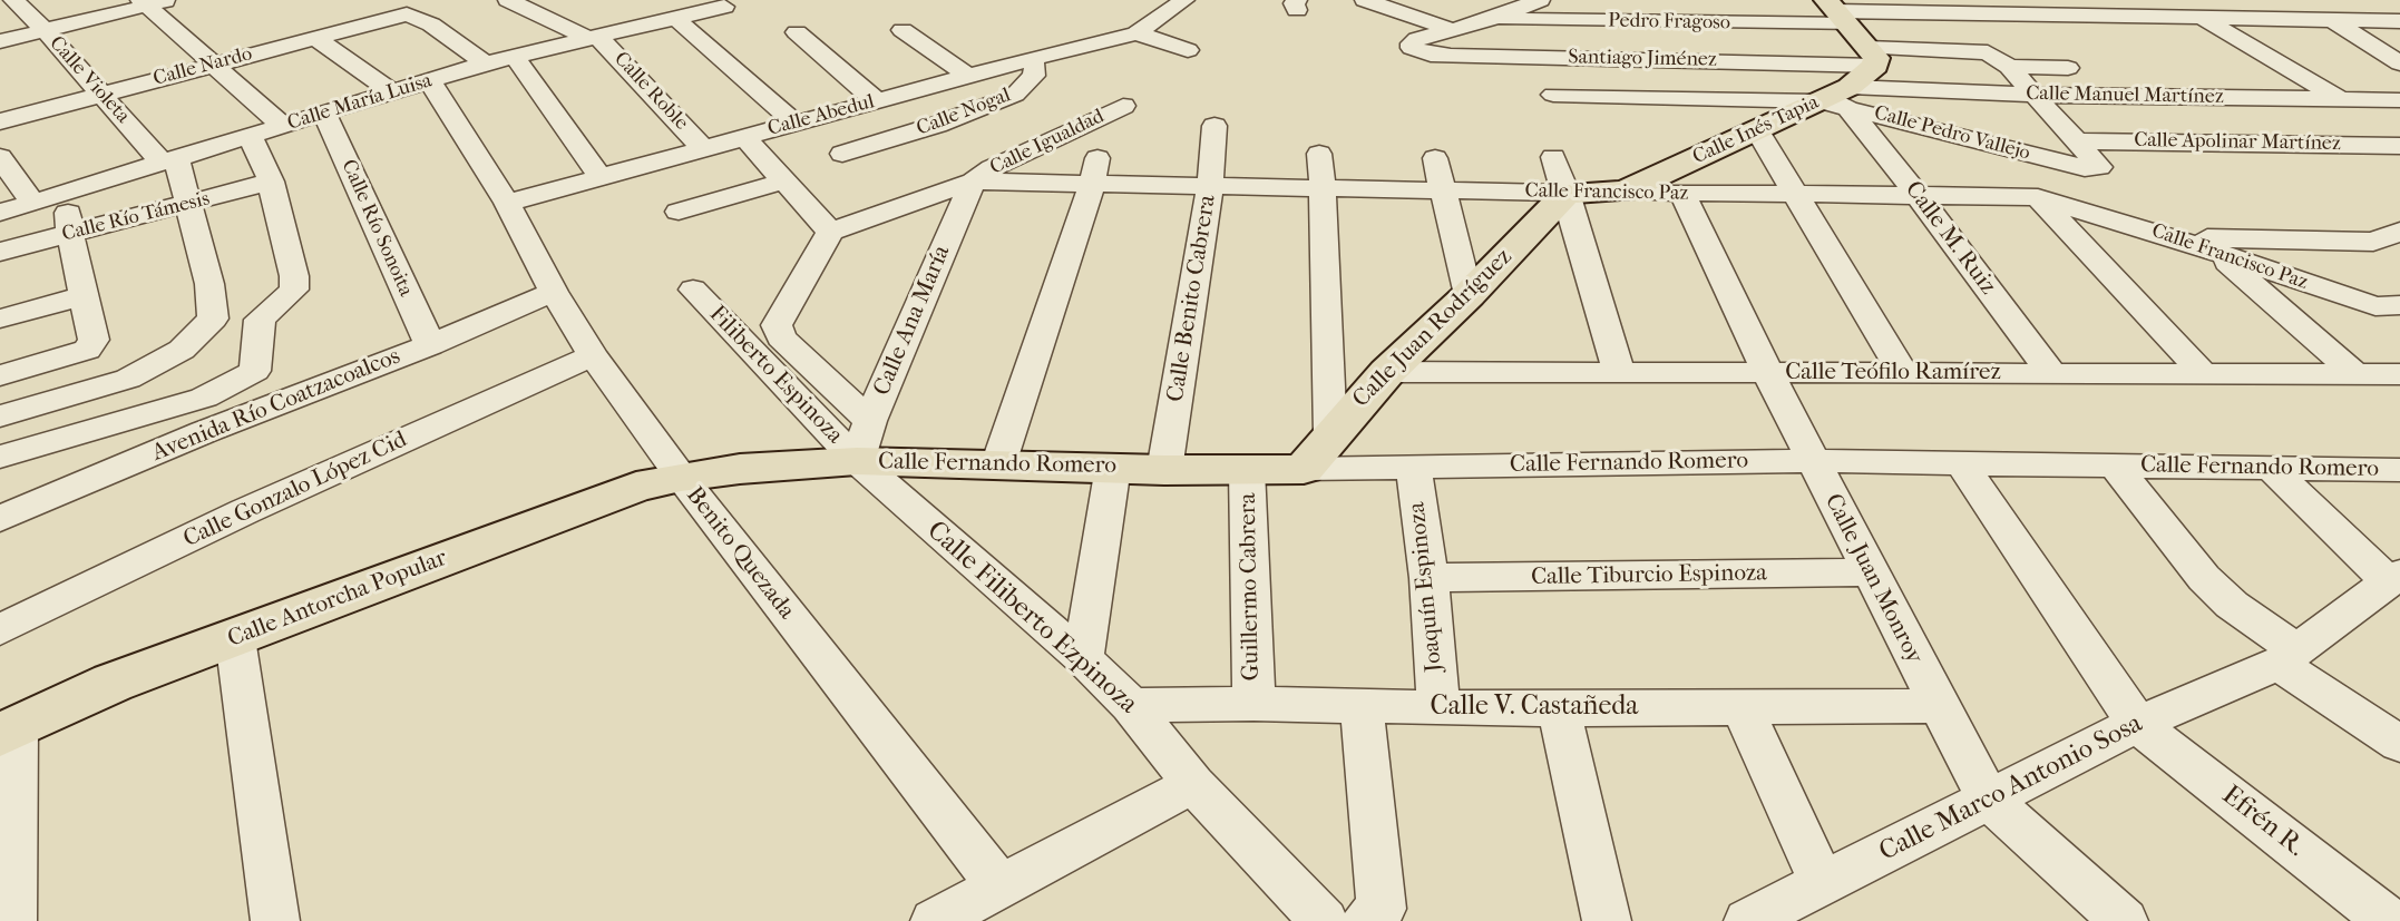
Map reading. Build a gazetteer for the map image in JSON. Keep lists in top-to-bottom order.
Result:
{
  "streets": {
    "main road": [
      "Calle Inés Tapia",
      "Calle Francisco Paz",
      "Calle Juan Rodríguez",
      "Calle Fernando Romero",
      "Calle Antorcha Popular"
    ],
    "street": [
      "Pedro Fragoso",
      "Santiago Jiménez",
      "Calle Nardo",
      "Calle Violeta",
      "Calle Roble",
      "Calle Manuel Martínez",
      "Calle María Luisa",
      "Calle Nogal",
      "Calle Abedul",
      "Calle Pedro Vallejo",
      "Calle Igualdad",
      "Calle Apolinar Martínez",
      "Calle Río Támesis",
      "Calle Río Sonoita",
      "Calle M. Ruiz",
      "Calle Benito Cabrera",
      "Calle Ana María",
      "Calle Teófilo Ramírez",
      "Filiberto Espinoza",
      "Avenida Río Coatzacoalcos",
      "Calle Gonzalo López Cid",
      "Benito Quezada",
      "Calle Tiburcio Espinoza",
      "Calle Juan Monroy",
      "Guillermo Cabrera",
      "Joaquín Espinoza",
      "Calle Filiberto Ezpinoza",
      "Calle V. Castañeda",
      "Calle Marco Antonio Sosa",
      "Efrén R."
    ]
  },
  "crossings": [
    ["Pedro Fragoso", "Santiago Jiménez"],
    ["Santiago Jiménez", "Calle Inés Tapia"],
    ["Calle Nardo", "Calle Violeta"],
    ["Calle Nardo", "Calle María Luisa"],
    ["Calle Violeta", "Calle María Luisa"],
    ["Calle Roble", "Calle María Luisa"],
    ["Calle Roble", "Calle Abedul"],
    ["Calle Manuel Martínez", "Calle Inés Tapia"],
    ["Calle Manuel Martínez", "Calle Pedro Vallejo"],
    ["Calle Manuel Martínez", "Calle M. Ruiz"],
    ["Calle María Luisa", "Calle Río Sonoita"],
    ["Calle María Luisa", "Benito Quezada"],
    ["Calle Nogal", "Calle Abedul"],
    ["Calle Abedul", "Benito Quezada"],
    ["Calle Inés Tapia", "Calle Pedro Vallejo"],
    ["Calle Inés Tapia", "Calle Francisco Paz"],
    ["Calle Inés Tapia", "Calle M. Ruiz"],
    ["Calle Pedro Vallejo", "Calle Apolinar Martínez"],
    ["Calle Pedro Vallejo", "Calle M. Ruiz"],
    ["Calle Igualdad", "Calle Francisco Paz"],
    ["Calle Igualdad", "Calle Ana María"],
    ["Calle Francisco Paz", "Calle M. Ruiz"],
    ["Calle Francisco Paz", "Calle Benito Cabrera"],
    ["Calle Francisco Paz", "Calle Ana María"],
    ["Calle Francisco Paz", "Calle Juan Rodríguez"],
    ["Calle Francisco Paz", "Calle Juan Monroy"],
    ["Calle Río Sonoita", "Avenida Río Coatzacoalcos"],
    ["Calle M. Ruiz", "Calle Teófilo Ramírez"],
    ["Calle Benito Cabrera", "Calle Fernando Romero"],
    ["Calle Ana María", "Filiberto Espinoza"],
    ["Calle Ana María", "Calle Fernando Romero"],
    ["Calle Ana María", "Calle Filiberto Ezpinoza"],
    ["Calle Juan Rodríguez", "Calle Teófilo Ramírez"],
    ["Calle Juan Rodríguez", "Calle Fernando Romero"],
    ["Calle Teófilo Ramírez", "Calle Juan Monroy"],
    ["Filiberto Espinoza", "Calle Fernando Romero"],
    ["Filiberto Espinoza", "Calle Filiberto Ezpinoza"],
    ["Avenida Río Coatzacoalcos", "Benito Quezada"],
    ["Calle Fernando Romero", "Benito Quezada"],
    ["Calle Fernando Romero", "Calle Juan Monroy"],
    ["Calle Fernando Romero", "Guillermo Cabrera"],
    ["Calle Fernando Romero", "Joaquín Espinoza"],
    ["Calle Fernando Romero", "Calle Antorcha Popular"],
    ["Calle Fernando Romero", "Calle Filiberto Ezpinoza"],
    ["Calle Fernando Romero", "Efrén R."],
    ["Calle Gonzalo López Cid", "Benito Quezada"],
    ["Benito Quezada", "Calle Antorcha Popular"],
    ["Calle Tiburcio Espinoza", "Calle Juan Monroy"],
    ["Calle Tiburcio Espinoza", "Joaquín Espinoza"],
    ["Calle Juan Monroy", "Calle V. Castañeda"],
    ["Calle Juan Monroy", "Calle Marco Antonio Sosa"],
    ["Guillermo Cabrera", "Calle V. Castañeda"],
    ["Joaquín Espinoza", "Calle V. Castañeda"],
    ["Calle Filiberto Ezpinoza", "Calle V. Castañeda"],
    ["Calle Marco Antonio Sosa", "Efrén R."]
  ]
}
